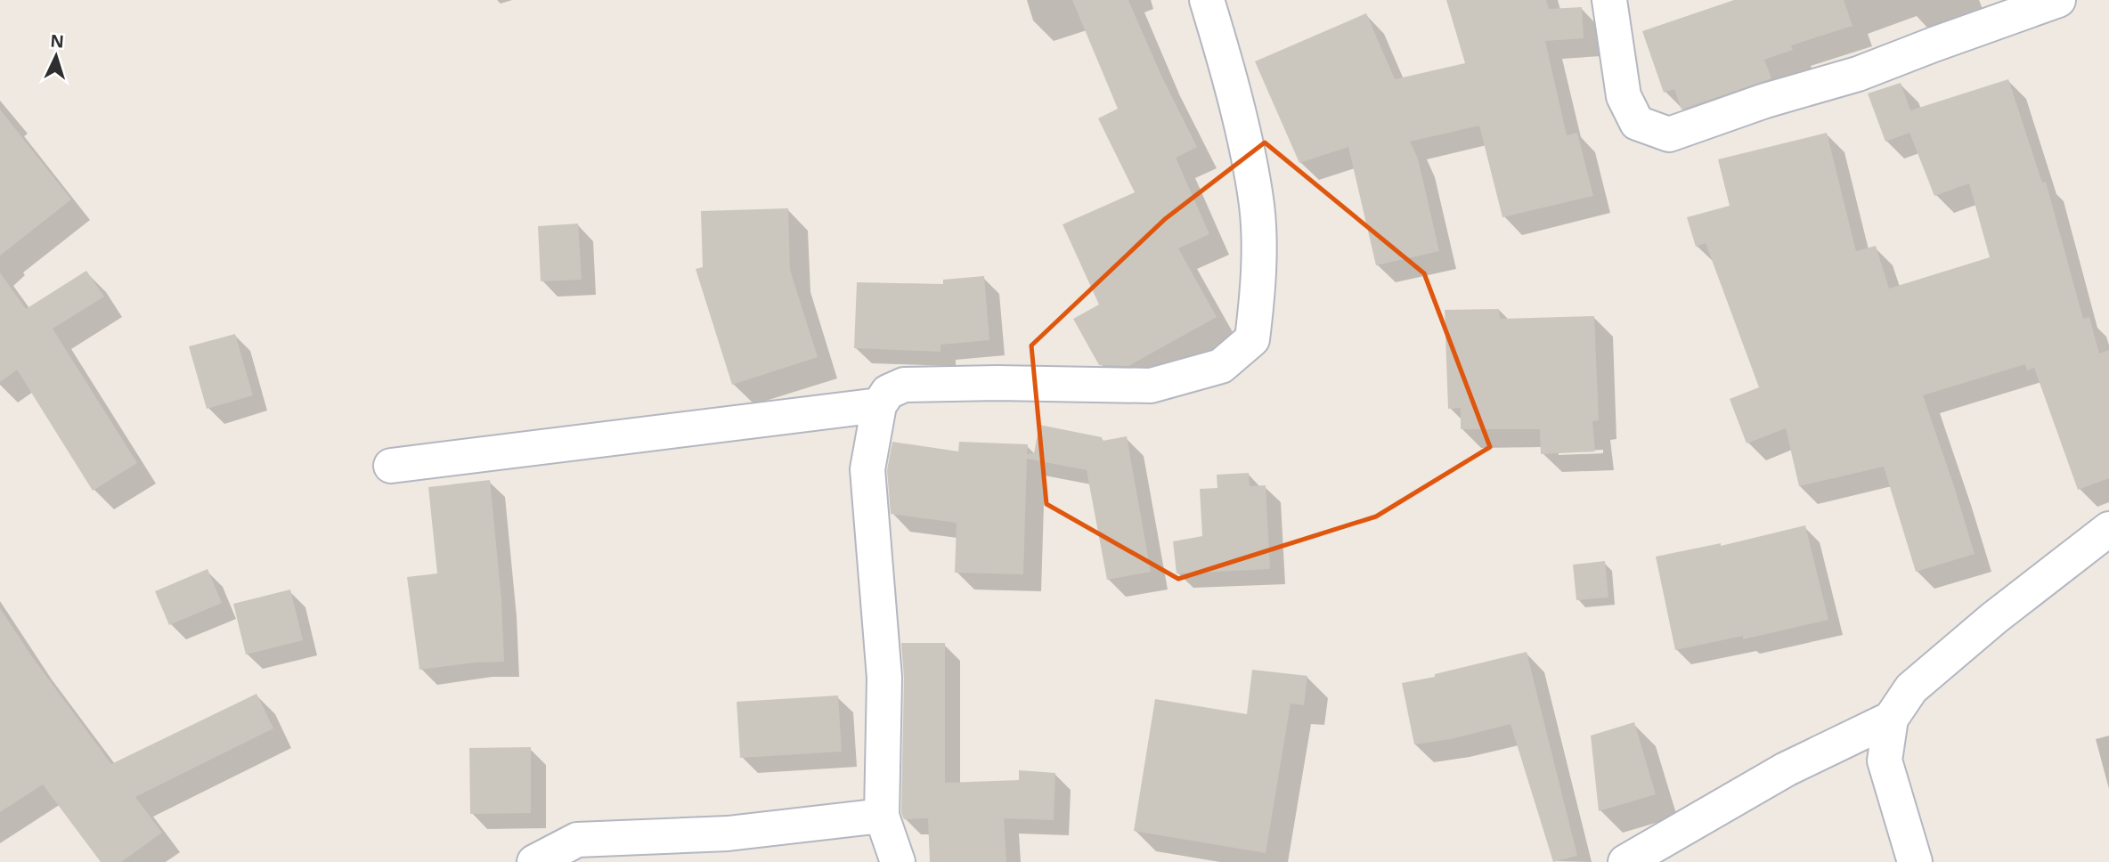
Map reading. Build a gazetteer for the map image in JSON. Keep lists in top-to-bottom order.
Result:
{
  "north": "top"
}
